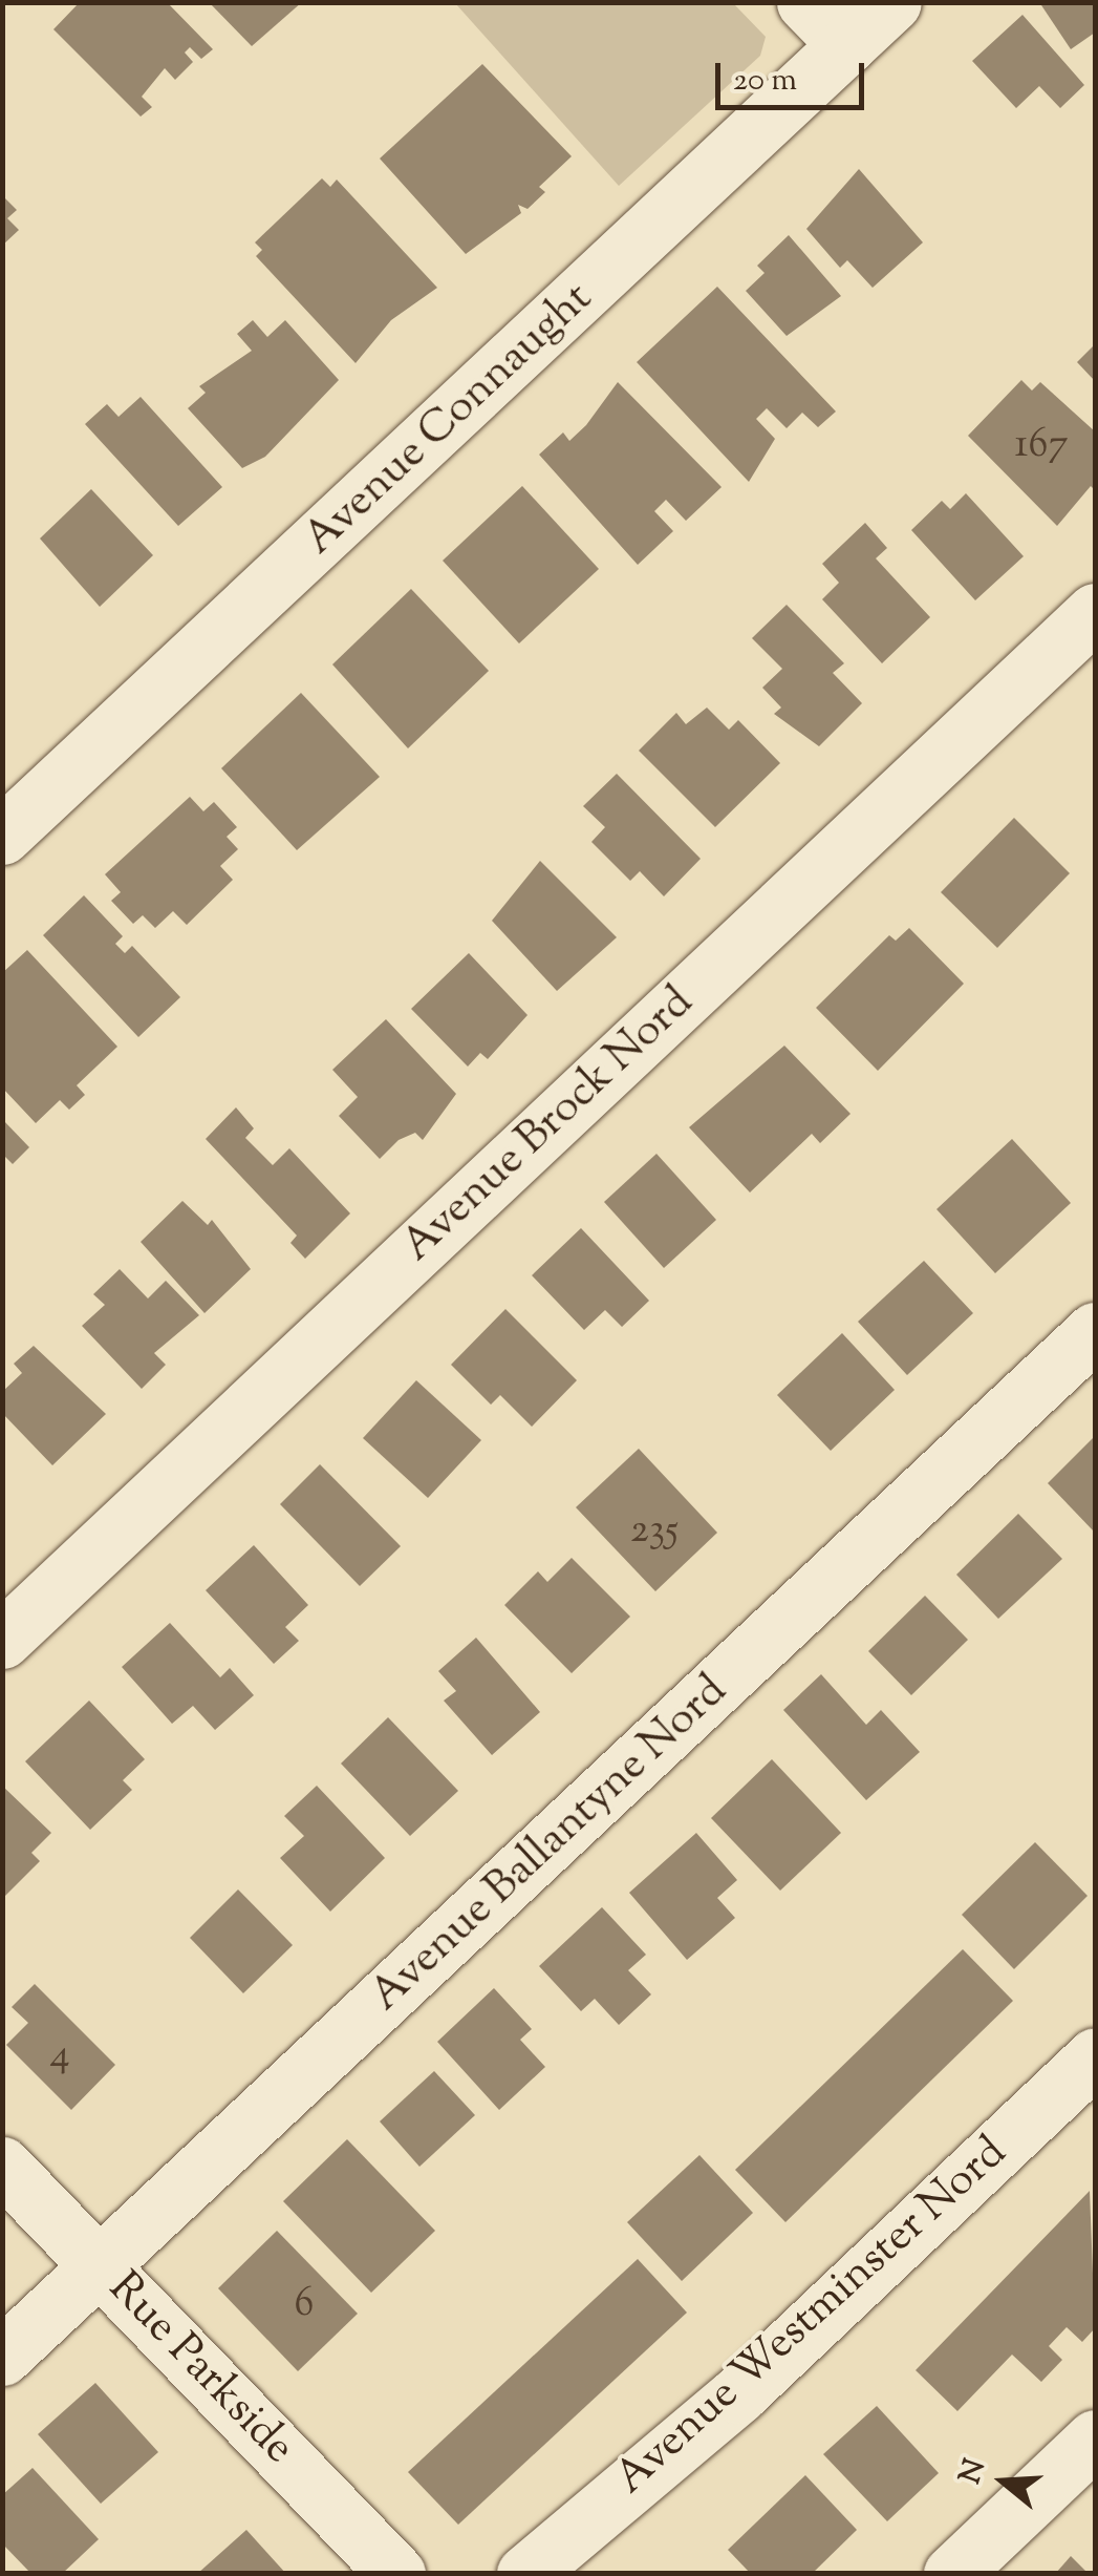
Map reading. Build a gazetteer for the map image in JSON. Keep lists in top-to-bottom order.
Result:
{
  "streets": {
    "street": [
      "Avenue Connaught",
      "Avenue Brock Nord",
      "Avenue Ballantyne Nord",
      "Avenue Westminster Nord",
      "Rue Parkside"
    ]
  },
  "crossings": [
    ["Avenue Ballantyne Nord", "Rue Parkside"]
  ],
  "house_numbers": [
    "167",
    "235",
    "4",
    "6"
  ],
  "scale_bar": "20 m",
  "north": "left"
}
